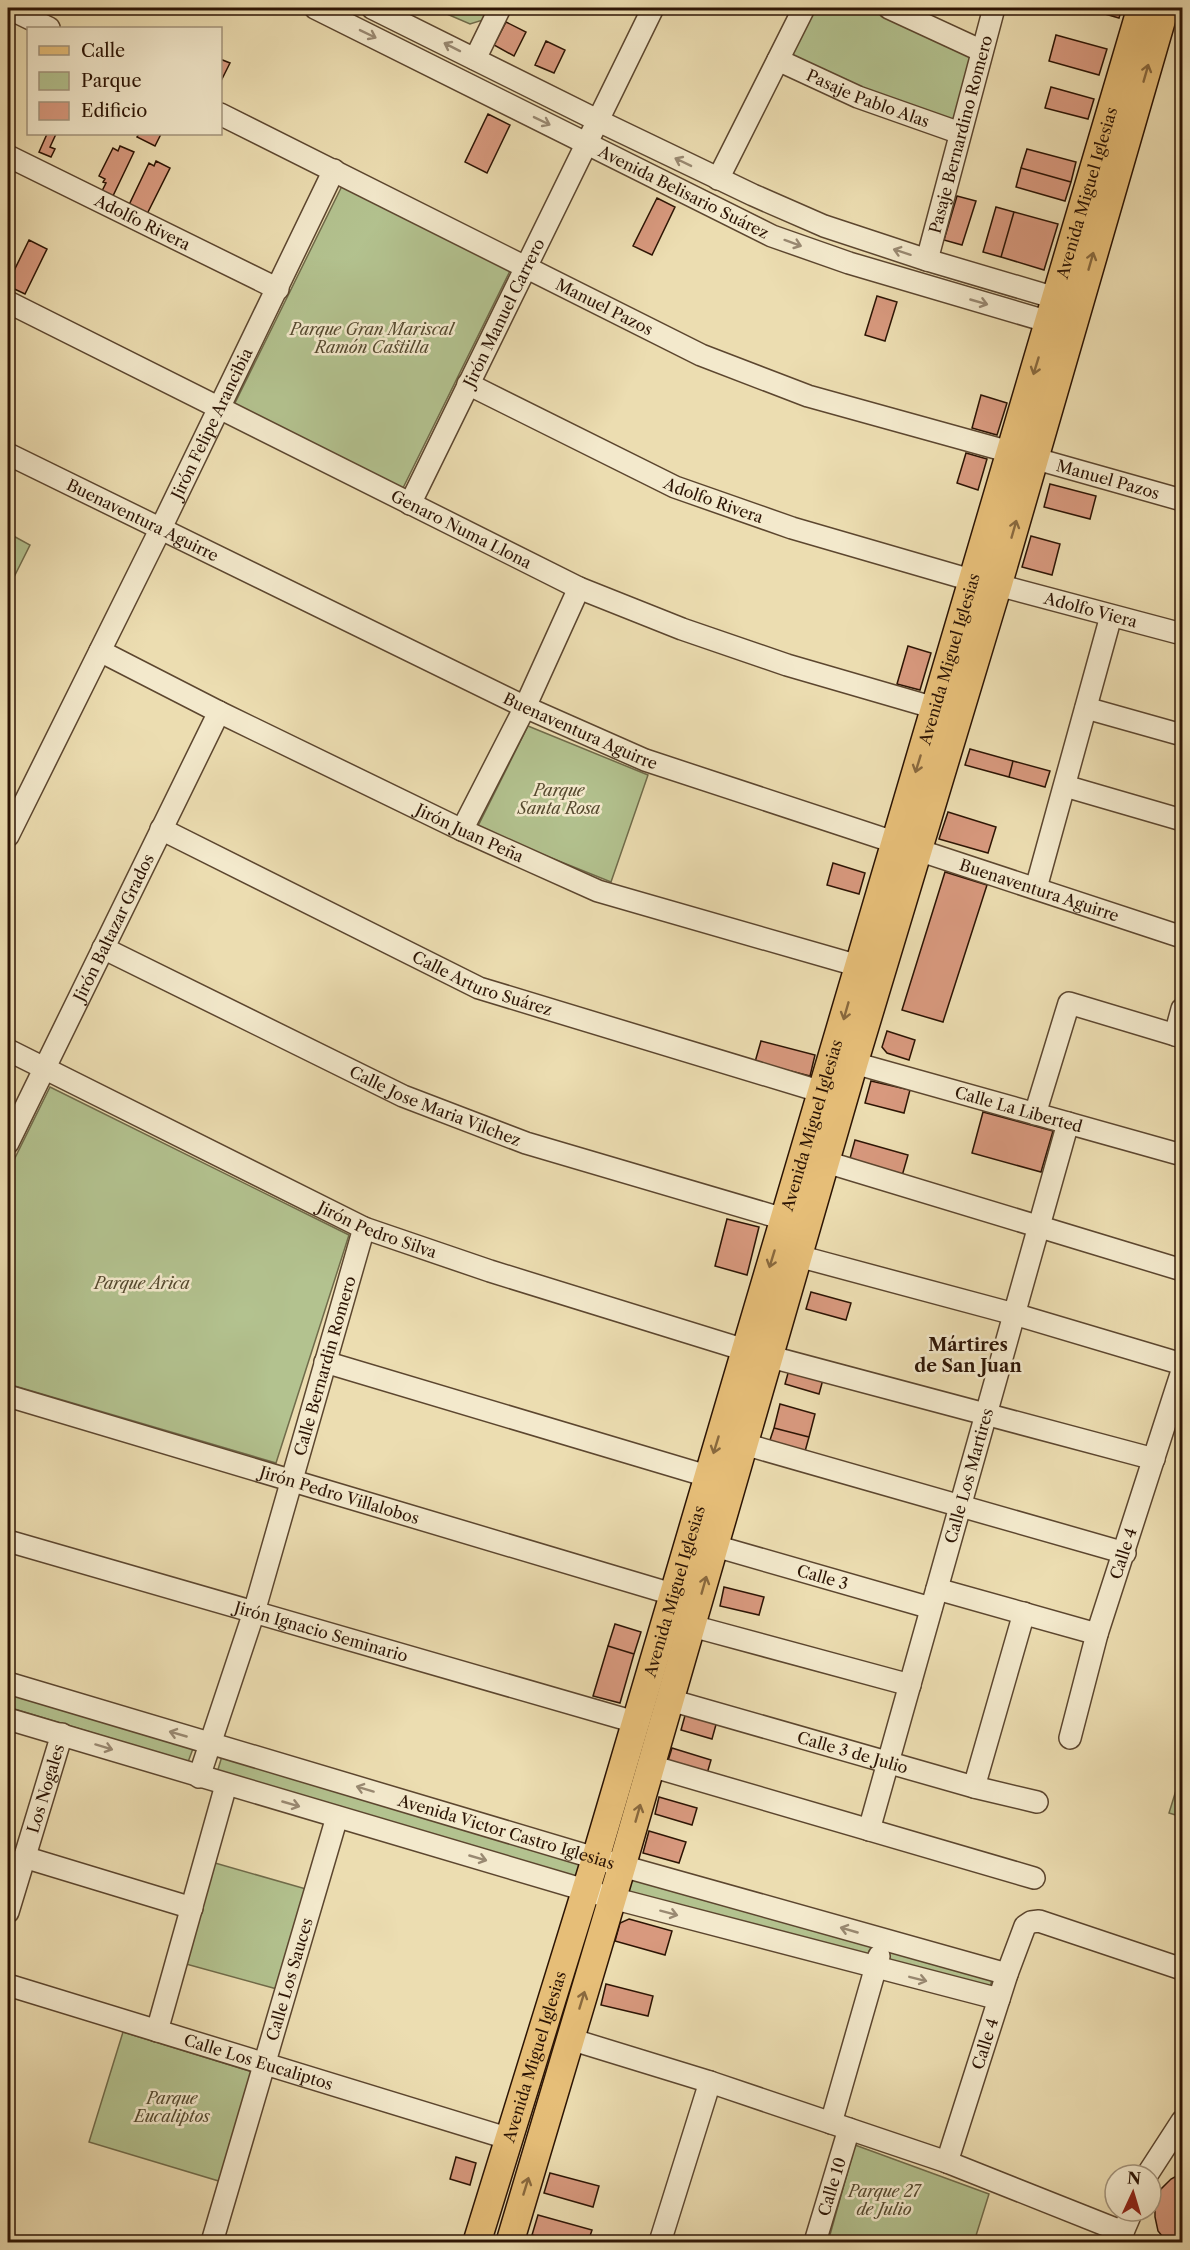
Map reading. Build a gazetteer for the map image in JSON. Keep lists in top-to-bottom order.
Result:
{
  "streets": {
    "main road": ["Avenida Miguel Iglesias"],
    "street": [
      "Pasaje Pablo Alas",
      "Pasaje Bernardino Romero",
      "Avenida Belisario Suárez",
      "Adolfo Rivera",
      "Manuel Pazos",
      "Jirón Manuel Carrero",
      "Jirón Felipe Arancibia",
      "Buenaventura Aguirre",
      "Genaro Numa Llona",
      "Adolfo Viera",
      "Jirón Juan Peña",
      "Jirón Baltazar Grados",
      "Calle Arturo Suárez",
      "Calle Jose Maria Vilchez",
      "Calle La Liberted",
      "Jirón Pedro Silva",
      "Calle Bernardin Romero",
      "Calle Los Martires",
      "Jirón Pedro Villalobos",
      "Calle 4",
      "Calle 3",
      "Jirón Ignacio Seminario",
      "Calle 3 de Julio",
      "Los Nogales",
      "Avenida Victor Castro Iglesias",
      "Calle Los Sauces",
      "Calle Los Eucaliptos",
      "Calle 10"
    ]
  },
  "crossings": [
    ["Pasaje Pablo Alas", "Pasaje Bernardino Romero"],
    ["Pasaje Bernardino Romero", "Avenida Belisario Suárez"],
    ["Avenida Belisario Suárez", "Avenida Miguel Iglesias"],
    ["Avenida Belisario Suárez", "Jirón Manuel Carrero"],
    ["Avenida Miguel Iglesias", "Adolfo Rivera"],
    ["Avenida Miguel Iglesias", "Manuel Pazos"],
    ["Avenida Miguel Iglesias", "Buenaventura Aguirre"],
    ["Avenida Miguel Iglesias", "Genaro Numa Llona"],
    ["Avenida Miguel Iglesias", "Adolfo Viera"],
    ["Avenida Miguel Iglesias", "Jirón Juan Peña"],
    ["Avenida Miguel Iglesias", "Calle Arturo Suárez"],
    ["Avenida Miguel Iglesias", "Calle Jose Maria Vilchez"],
    ["Avenida Miguel Iglesias", "Calle La Liberted"],
    ["Avenida Miguel Iglesias", "Jirón Pedro Silva"],
    ["Avenida Miguel Iglesias", "Jirón Pedro Villalobos"],
    ["Avenida Miguel Iglesias", "Calle 3"],
    ["Avenida Miguel Iglesias", "Jirón Ignacio Seminario"],
    ["Avenida Miguel Iglesias", "Calle 3 de Julio"],
    ["Avenida Miguel Iglesias", "Avenida Victor Castro Iglesias"],
    ["Avenida Miguel Iglesias", "Calle Los Eucaliptos"],
    ["Adolfo Rivera", "Jirón Manuel Carrero"],
    ["Adolfo Rivera", "Jirón Felipe Arancibia"],
    ["Manuel Pazos", "Jirón Manuel Carrero"],
    ["Manuel Pazos", "Jirón Felipe Arancibia"],
    ["Jirón Manuel Carrero", "Genaro Numa Llona"],
    ["Jirón Felipe Arancibia", "Buenaventura Aguirre"],
    ["Jirón Felipe Arancibia", "Genaro Numa Llona"],
    ["Jirón Felipe Arancibia", "Jirón Juan Peña"],
    ["Jirón Juan Peña", "Jirón Baltazar Grados"],
    ["Jirón Baltazar Grados", "Calle Arturo Suárez"],
    ["Jirón Baltazar Grados", "Calle Jose Maria Vilchez"],
    ["Jirón Baltazar Grados", "Jirón Pedro Silva"],
    ["Calle La Liberted", "Calle Los Martires"],
    ["Jirón Pedro Silva", "Calle Bernardin Romero"],
    ["Jirón Pedro Silva", "Calle Los Martires"],
    ["Jirón Pedro Silva", "Calle 4"],
    ["Calle Bernardin Romero", "Jirón Pedro Villalobos"],
    ["Calle Bernardin Romero", "Jirón Ignacio Seminario"],
    ["Calle Bernardin Romero", "Avenida Victor Castro Iglesias"],
    ["Calle Los Martires", "Calle 3"],
    ["Calle Los Martires", "Calle 3 de Julio"],
    ["Calle 4", "Calle 3"],
    ["Calle 4", "Avenida Victor Castro Iglesias"],
    ["Los Nogales", "Avenida Victor Castro Iglesias"],
    ["Avenida Victor Castro Iglesias", "Calle Los Sauces"],
    ["Avenida Victor Castro Iglesias", "Calle 10"],
    ["Calle Los Sauces", "Calle Los Eucaliptos"]
  ],
  "districts": ["Mártires de San Juan"],
  "parks": [
    "Parque Gran Mariscal Ramón Castilla",
    "Parque Santa Rosa",
    "Parque Arica",
    "Parque Eucaliptos",
    "Parque 27 de Julio"
  ],
  "legend": ["Calle", "Parque", "Edificio"],
  "north": "top"
}
